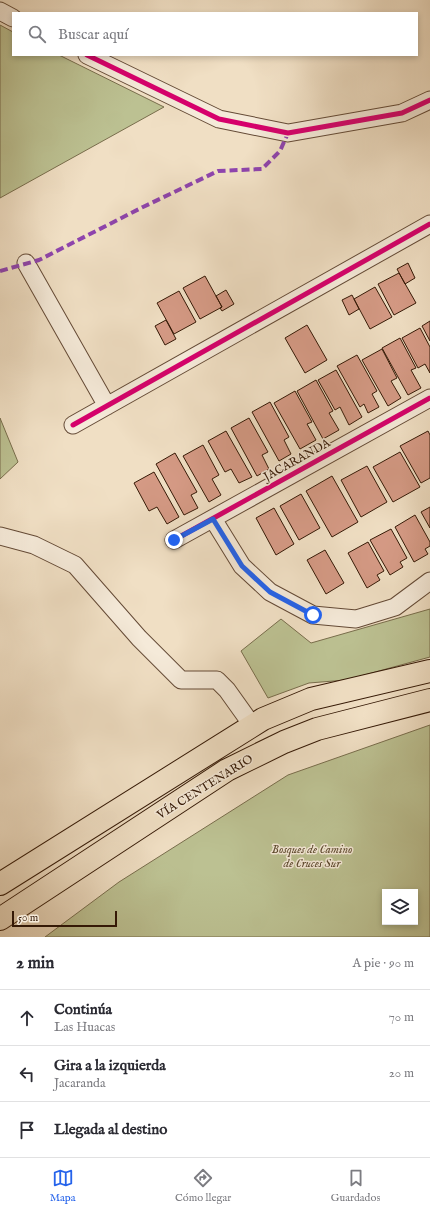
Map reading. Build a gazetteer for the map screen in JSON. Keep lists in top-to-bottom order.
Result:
{
  "streets": {
    "highway": ["VÍA CENTENARIO"],
    "street": ["JACARANDA"]
  },
  "parks": ["Bosques de Camino de Cruces Sur"],
  "scale_bar": "50 m",
  "page": {
    "search": "Buscar aquí",
    "scale": "50 m",
    "heading": ["2 min", "A pie · 90 m"],
    "list": [
      ["Continúa", "Las Huacas", "70 m"],
      ["Gira a la izquierda", "Jacaranda", "20 m"],
      "Llegada al destino"
    ],
    "nav": ["Mapa", "Cómo llegar", "Guardados"]
  }
}
